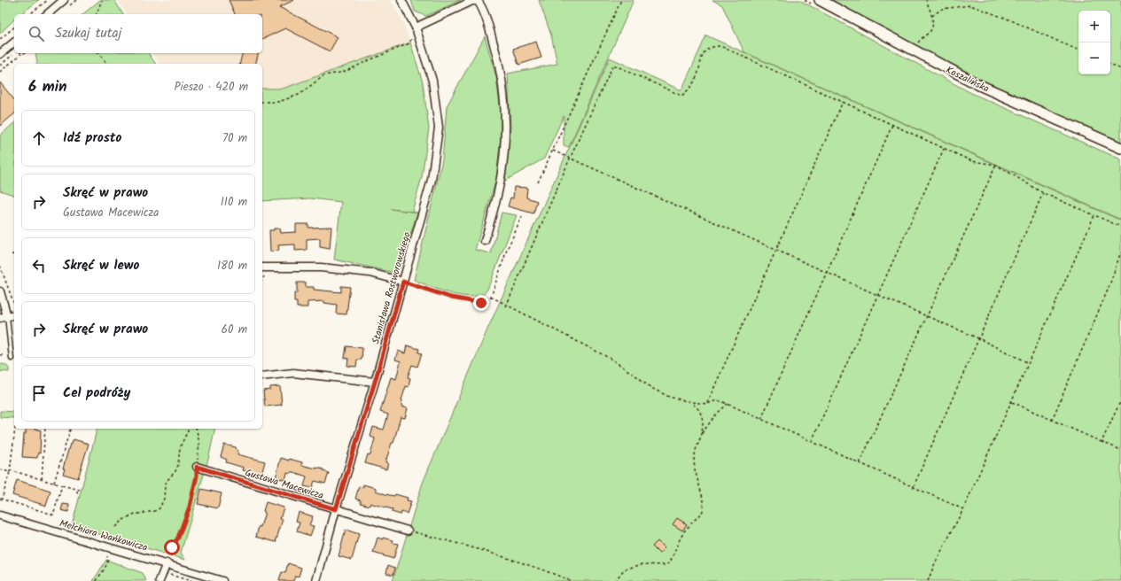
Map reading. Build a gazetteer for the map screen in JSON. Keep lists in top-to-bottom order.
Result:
{
  "streets": {
    "street": [
      "Koszalińska",
      "Stanisława Rostworowskiego",
      "Gustawa Macewicza",
      "Melchiora Wańkowicza"
    ]
  },
  "crossings": [
    ["Stanisława Rostworowskiego", "Gustawa Macewicza"]
  ],
  "page": {
    "map_buttons": ["+", "−"],
    "search": "Szukaj tutaj",
    "heading": ["6 min", "Pieszo · 420 m"],
    "list": [
      ["Idź prosto", "70 m"],
      ["Skręć w prawo", "Gustawa Macewicza", "110 m"],
      ["Skręć w lewo", "180 m"],
      ["Skręć w prawo", "60 m"],
      "Cel podróży"
    ]
  }
}
